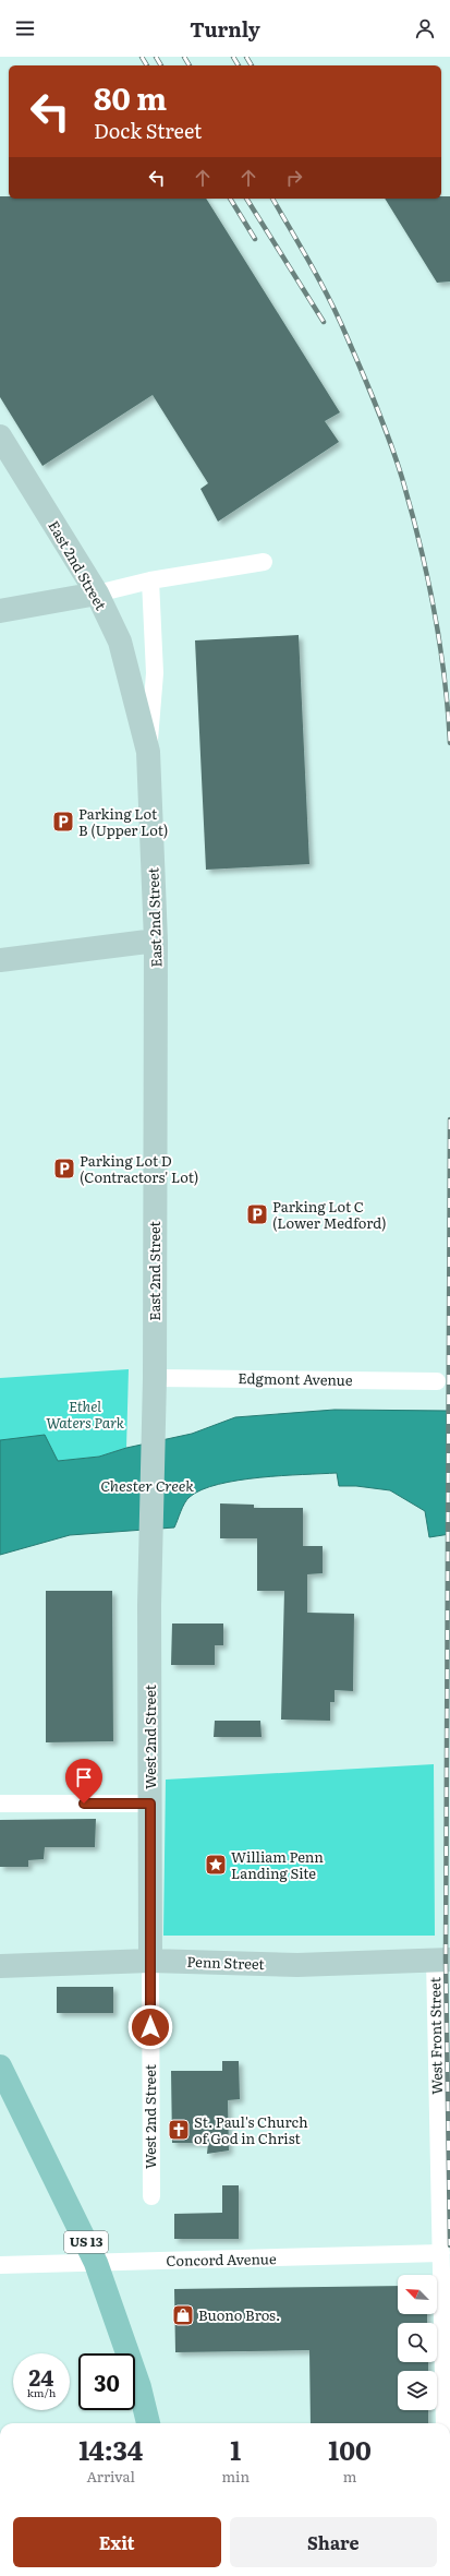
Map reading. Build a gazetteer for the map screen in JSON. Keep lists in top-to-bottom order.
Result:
{
  "streets": {
    "main road": ["US 13"],
    "street": [
      "East 2nd Street",
      "Edgmont Avenue",
      "West 2nd Street",
      "Penn Street",
      "West Front Street",
      "Concord Avenue"
    ]
  },
  "crossings": [
    ["East 2nd Street", "Edgmont Avenue"],
    ["East 2nd Street", "West 2nd Street"],
    ["West 2nd Street", "Penn Street"],
    ["Penn Street", "West Front Street"],
    ["West Front Street", "Concord Avenue"],
    ["US 13", "Concord Avenue"]
  ],
  "water": ["Chester Creek"],
  "parks": ["Ethel Waters Park"],
  "places": {
    "parking": ["Parking Lot B (Upper Lot)", "Parking Lot D (Contractors' Lot)", "Parking Lot C (Lower Medford)"],
    "place": ["William Penn Landing Site"],
    "church": ["St. Paul's Church of God in Christ"],
    "shop": ["Buono Bros."]
  },
  "north": "top left",
  "page": {
    "header": "Turnly",
    "turn": ["80 m", "Dock Street"],
    "speed": "24 km/h",
    "limit": "30",
    "eta": [
      "14:34",
      "Arrival",
      "1",
      "min",
      "100",
      "m"
    ],
    "buttons": ["Exit", "Share"]
  }
}
